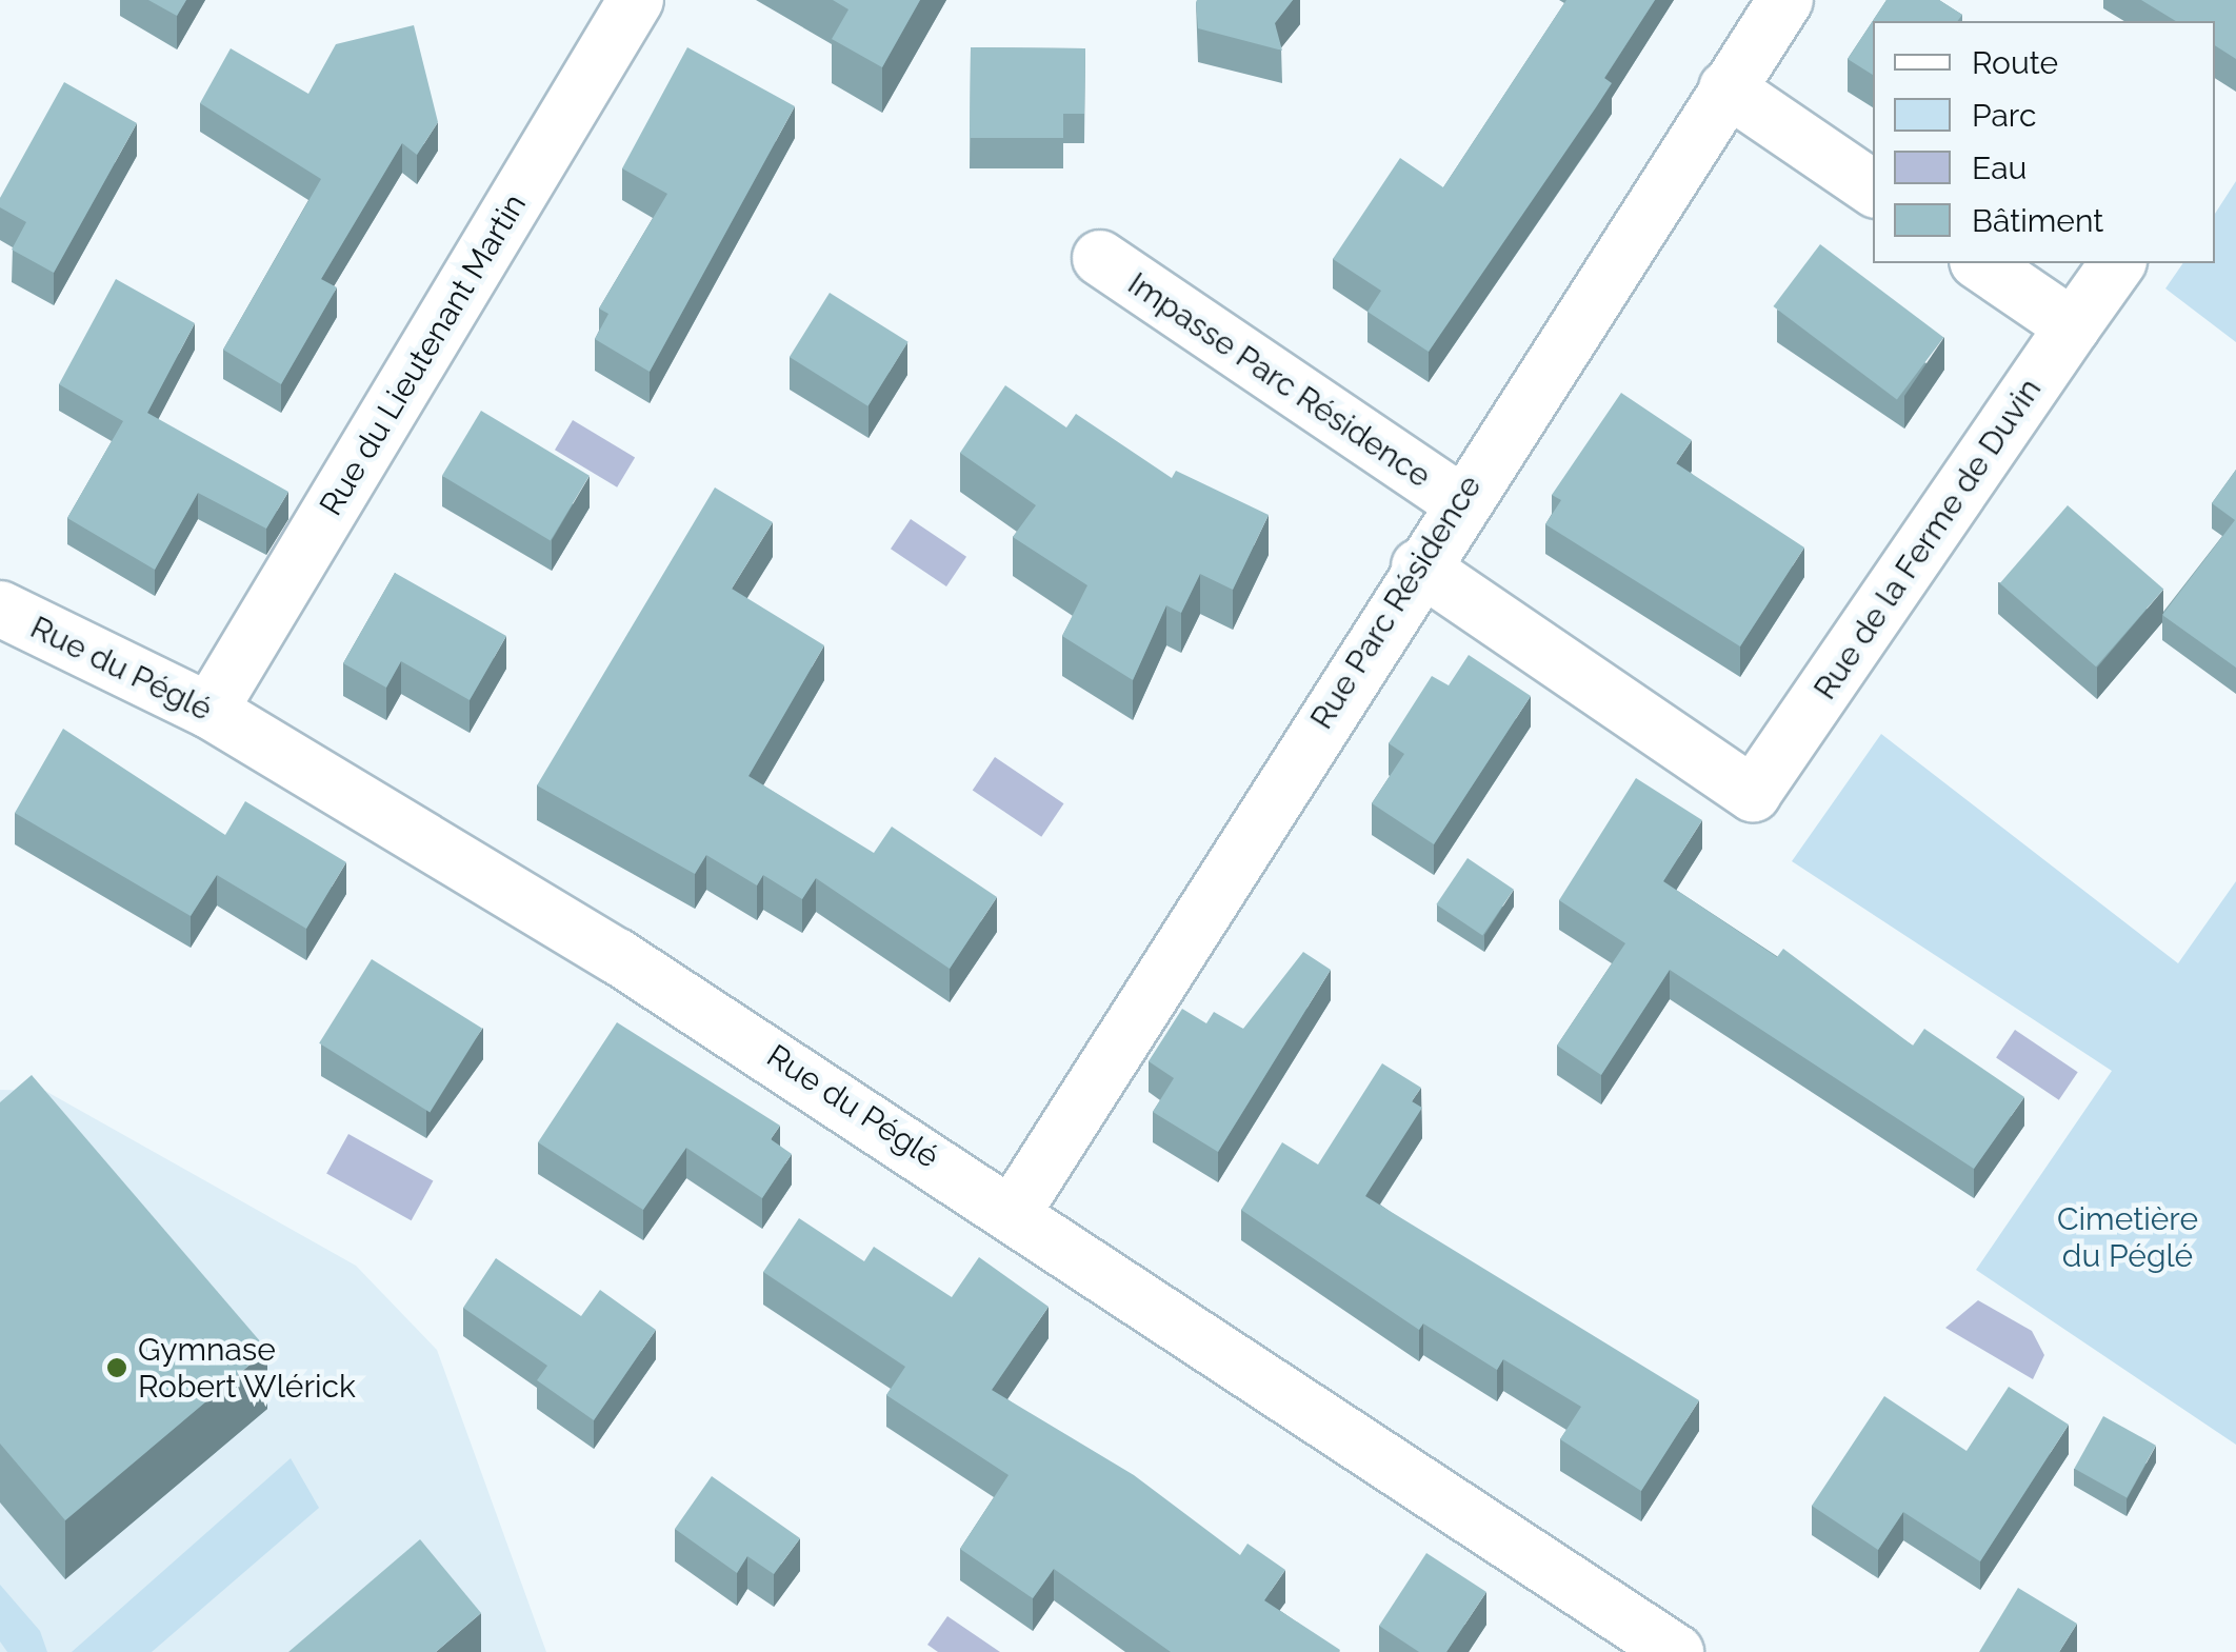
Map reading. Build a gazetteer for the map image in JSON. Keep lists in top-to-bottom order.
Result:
{
  "streets": {
    "street": [
      "Rue du Lieutenant Martin",
      "Impasse Parc Résidence",
      "Rue de la Ferme de Duvin",
      "Rue Parc Résidence",
      "Rue du Péglé"
    ]
  },
  "crossings": [
    ["Rue du Lieutenant Martin", "Rue du Péglé"],
    ["Impasse Parc Résidence", "Rue Parc Résidence"],
    ["Rue de la Ferme de Duvin", "Rue Parc Résidence"],
    ["Rue Parc Résidence", "Rue du Péglé"]
  ],
  "parks": ["Cimetière du Péglé"],
  "places": ["Gymnase Robert Wlérick"],
  "legend": [
    "Route",
    "Parc",
    "Eau",
    "Bâtiment"
  ]
}
